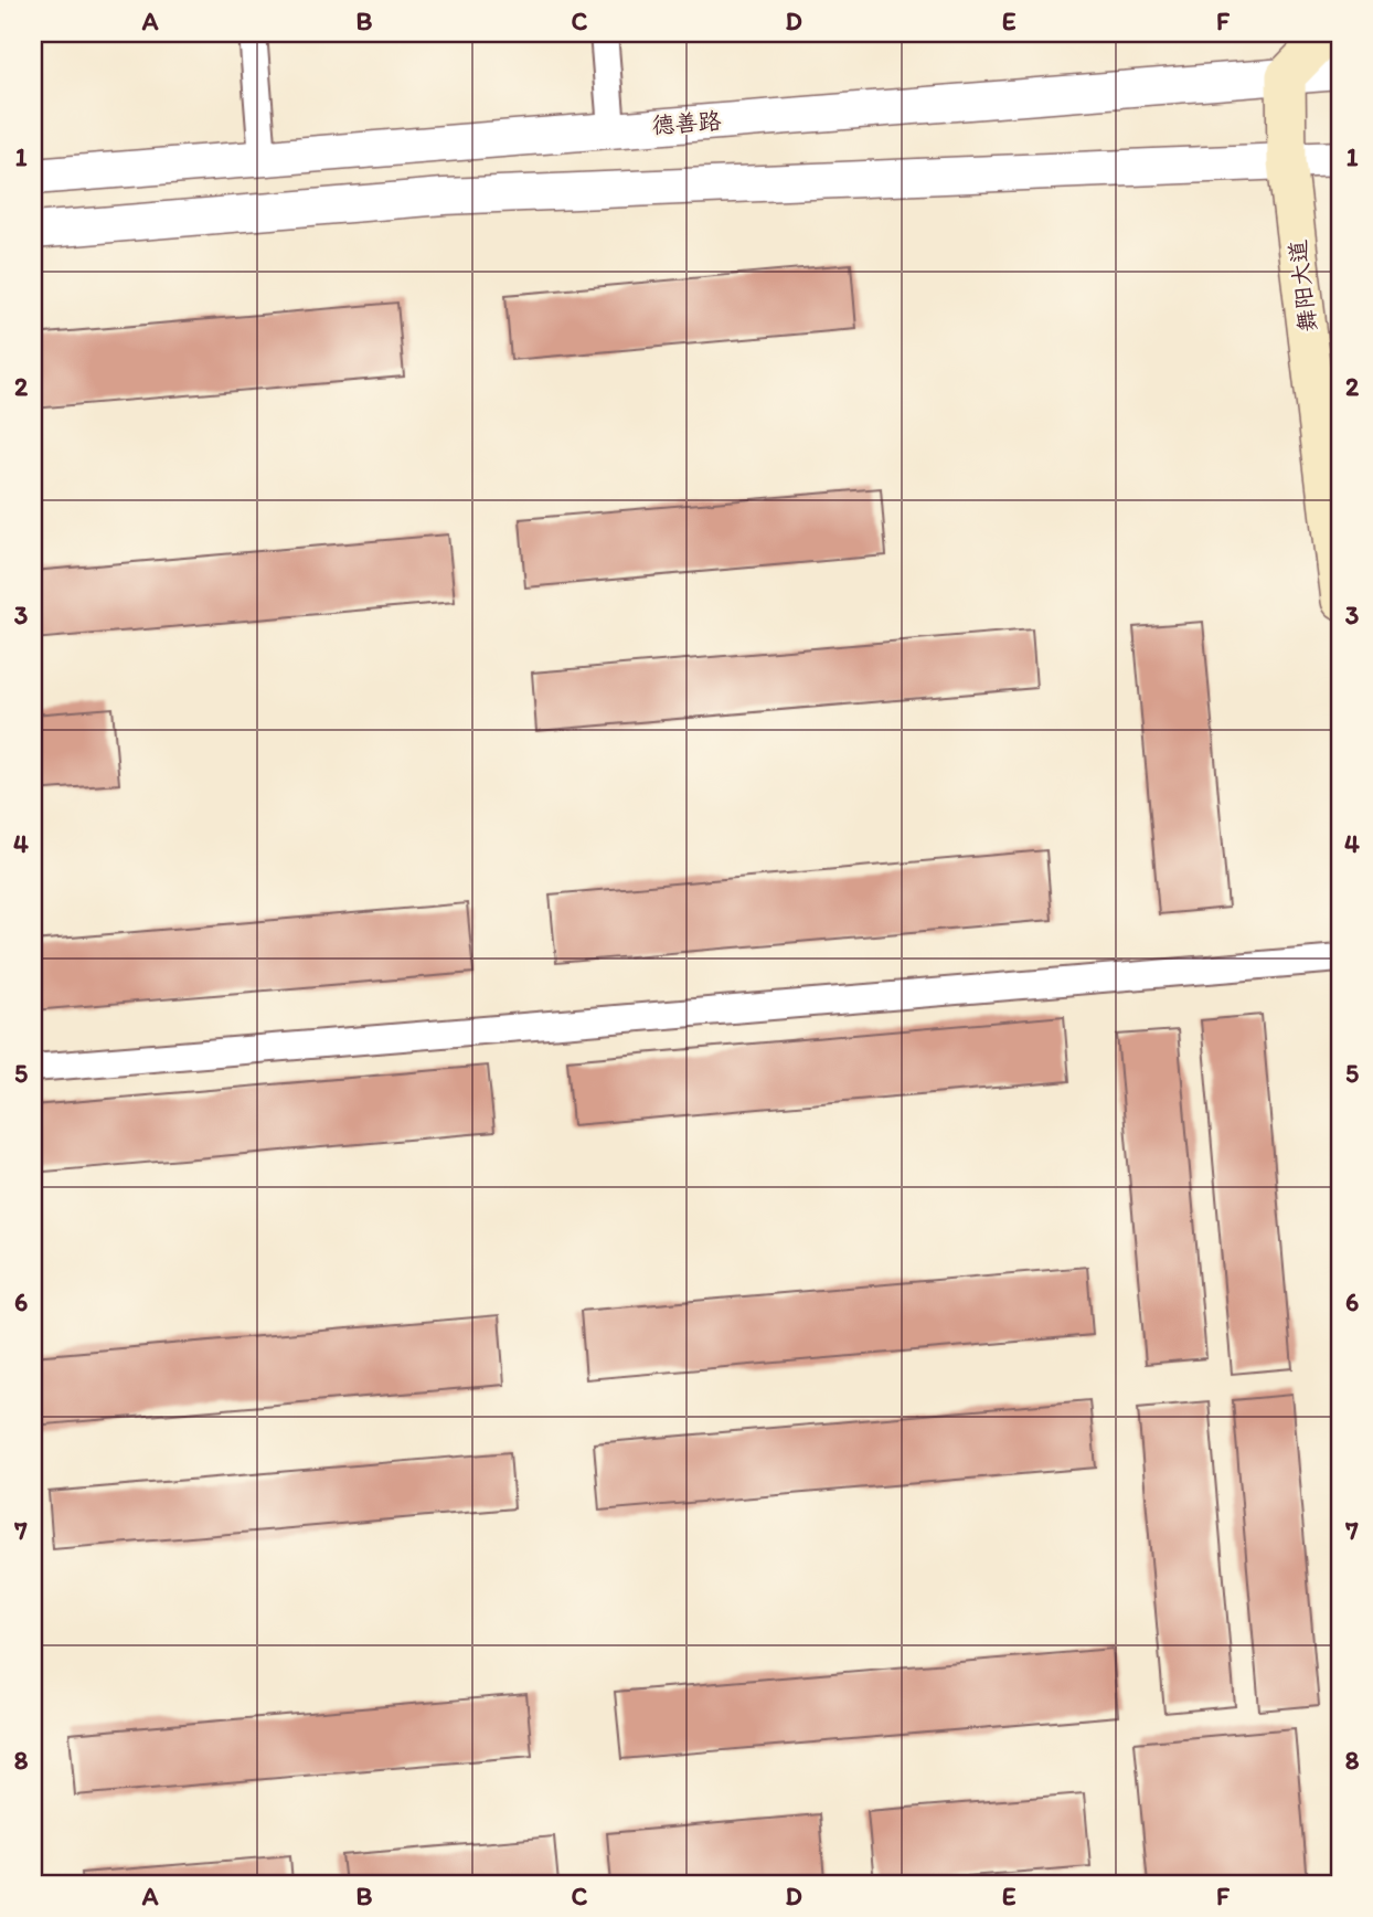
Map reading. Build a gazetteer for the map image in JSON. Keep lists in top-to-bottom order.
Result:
{
  "streets": {
    "main road": ["舞阳大道"],
    "street": ["德善路"]
  },
  "crossings": [
    ["德善路", "舞阳大道"]
  ],
  "grid": {
    "columns": [
      "A",
      "B",
      "C",
      "D",
      "E",
      "F"
    ],
    "rows": [
      "1",
      "2",
      "3",
      "4",
      "5",
      "6",
      "7",
      "8"
    ]
  }
}
